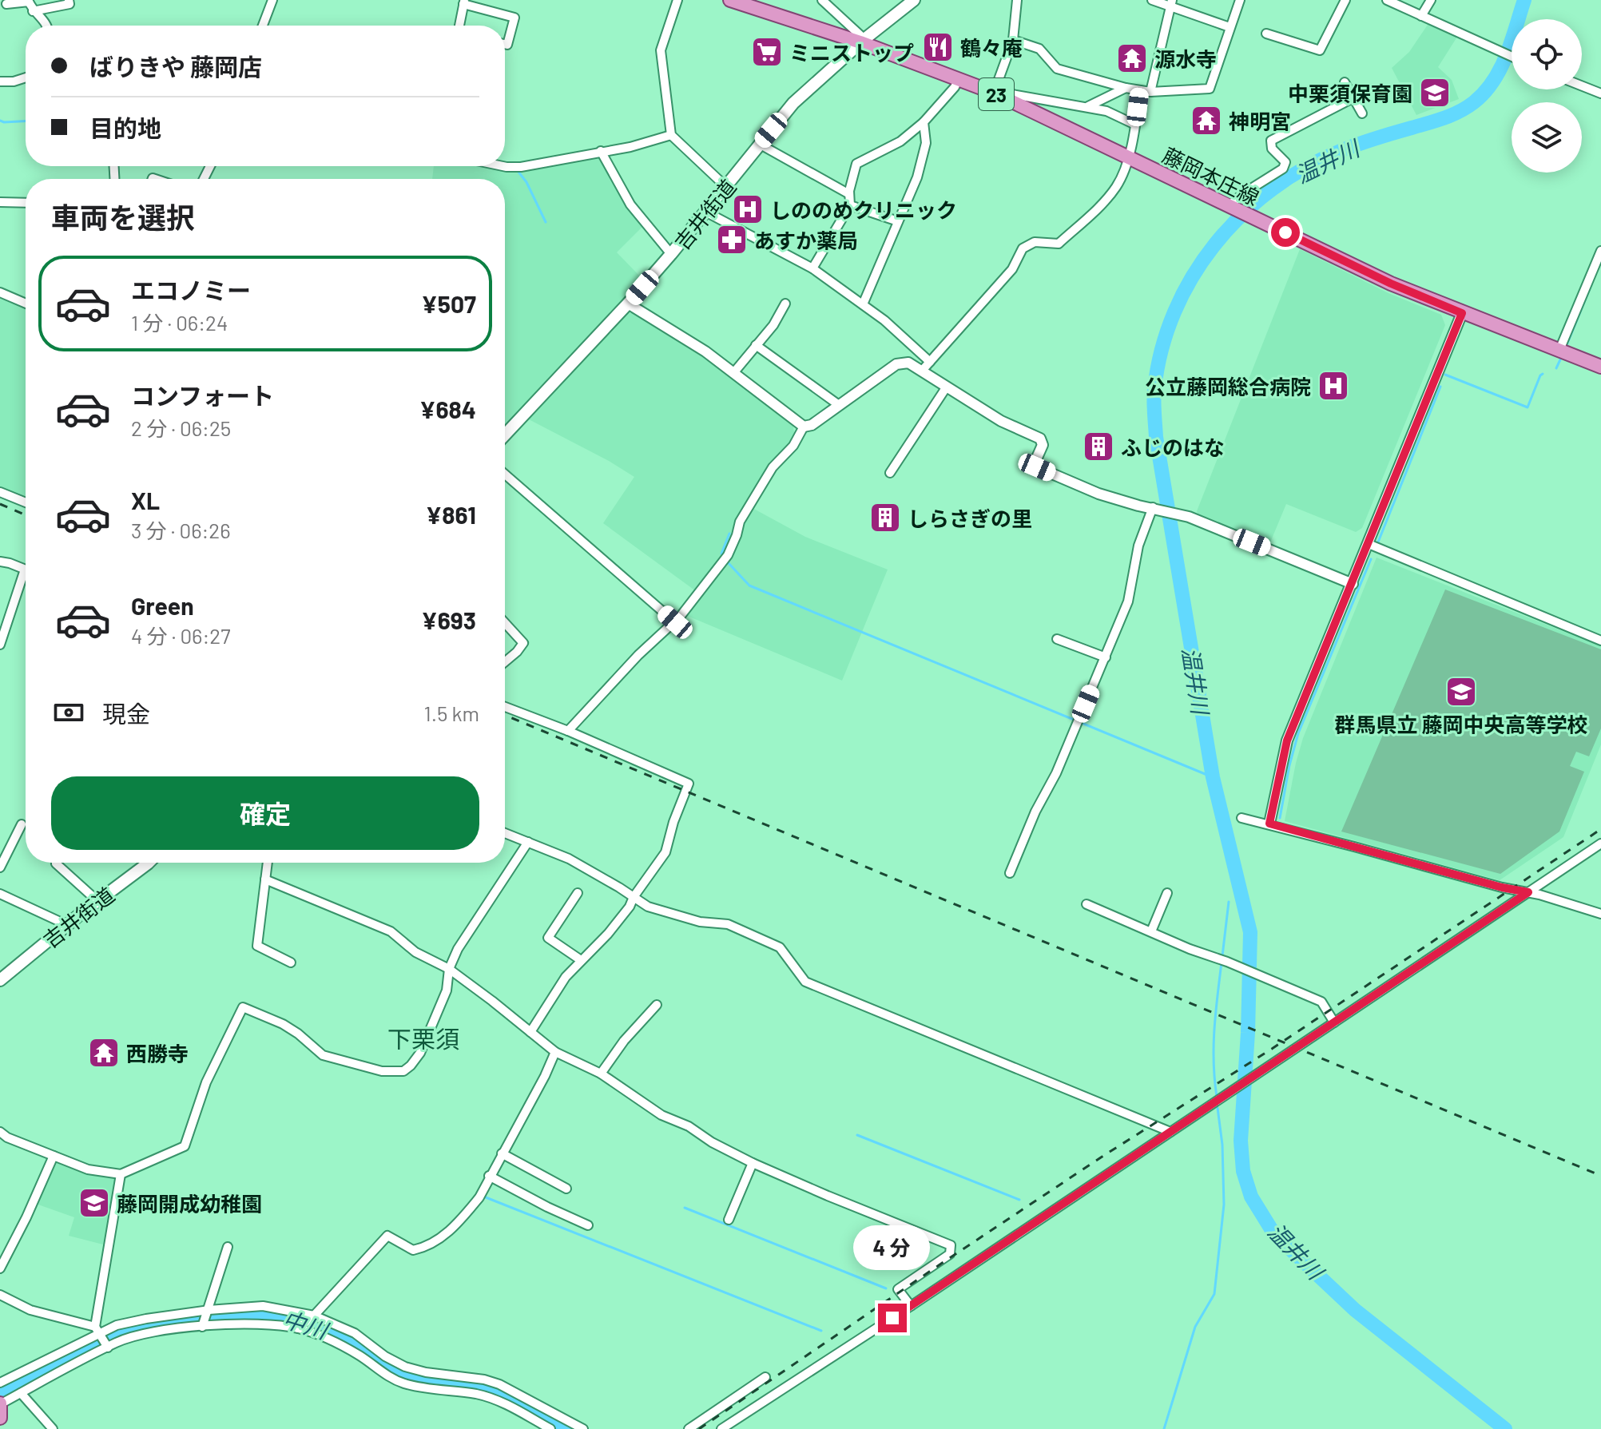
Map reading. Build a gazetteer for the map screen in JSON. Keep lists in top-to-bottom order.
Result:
{
  "streets": {
    "main road": ["23", "藤岡本庄線", "吉井街道"]
  },
  "crossings": [
    ["藤岡本庄線", "吉井街道"]
  ],
  "districts": ["下栗須"],
  "water": ["温井川", "中川"],
  "places": {
    "restaurant": ["鶴々庵"],
    "supermarket": ["ミニストップ"],
    "temple": ["源水寺", "神明宮", "西勝寺"],
    "school or university": ["中栗須保育園", "群馬県立 藤岡中央高等学校", "藤岡開成幼稚園"],
    "hospital": ["しののめクリニック", "公立藤岡総合病院"],
    "pharmacy": ["あすか薬局"],
    "building": ["ふじのはな", "しらさぎの里"]
  },
  "page": {
    "banner": ["ばりきや 藤岡店", "目的地"],
    "heading": "車両を選択",
    "list": [
      {
        "name": "エコノミー",
        "note": "1 分 · 06:24",
        "value": "¥507"
      },
      {
        "name": "コンフォート",
        "note": "2 分 · 06:25",
        "value": "¥684"
      },
      {
        "name": "XL",
        "note": "3 分 · 06:26",
        "value": "¥861"
      },
      {
        "name": "Green",
        "note": "4 分 · 06:27",
        "value": "¥693"
      }
    ],
    "pay": ["現金", "1.5 km"],
    "buttons": "確定",
    "bubble": "4 分"
  }
}
